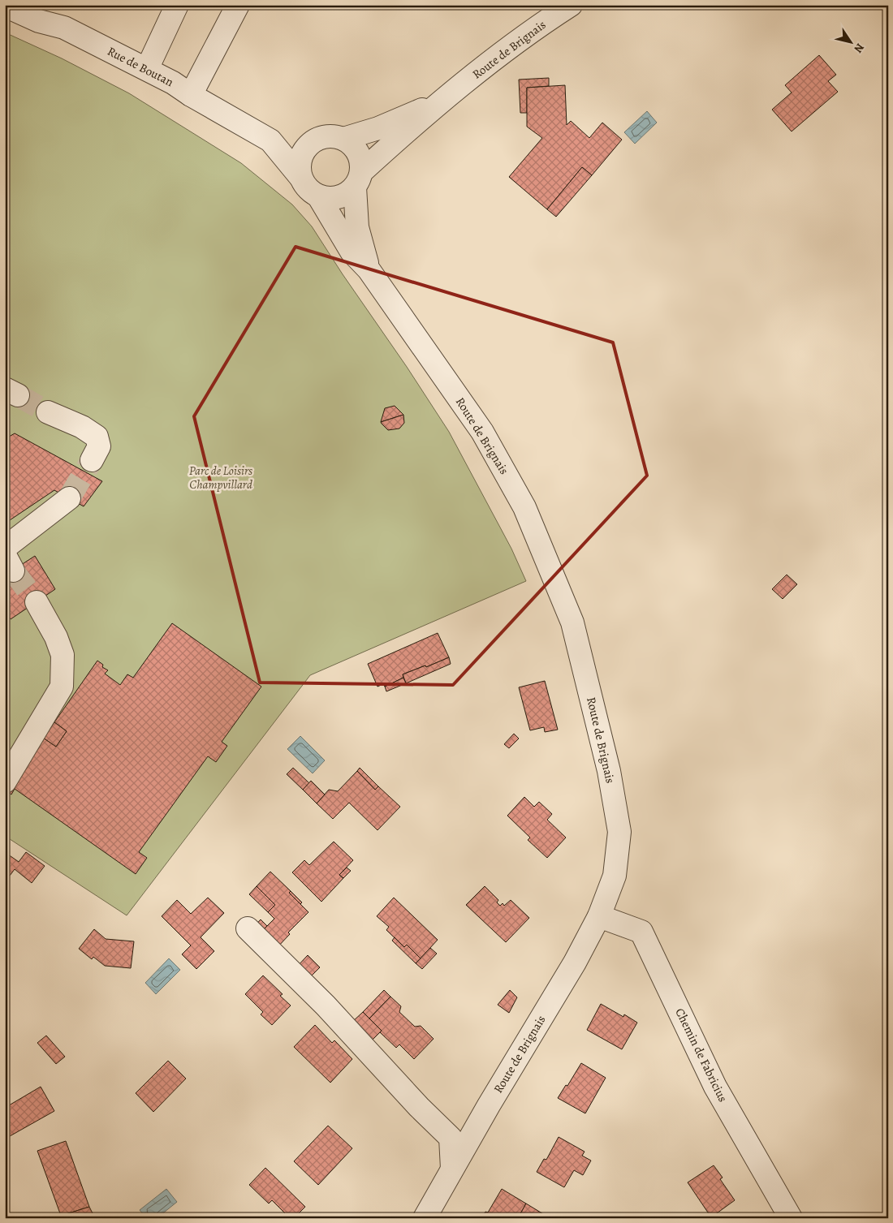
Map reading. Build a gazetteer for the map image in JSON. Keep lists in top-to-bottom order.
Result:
{
  "streets": {
    "street": ["Route de Brignais", "Rue de Boutan", "Chemin de Fabricius"]
  },
  "crossings": [
    ["Route de Brignais", "Rue de Boutan"],
    ["Route de Brignais", "Chemin de Fabricius"]
  ],
  "parks": ["Parc de Loisirs Champvillard"],
  "north": "bottom right"
}
